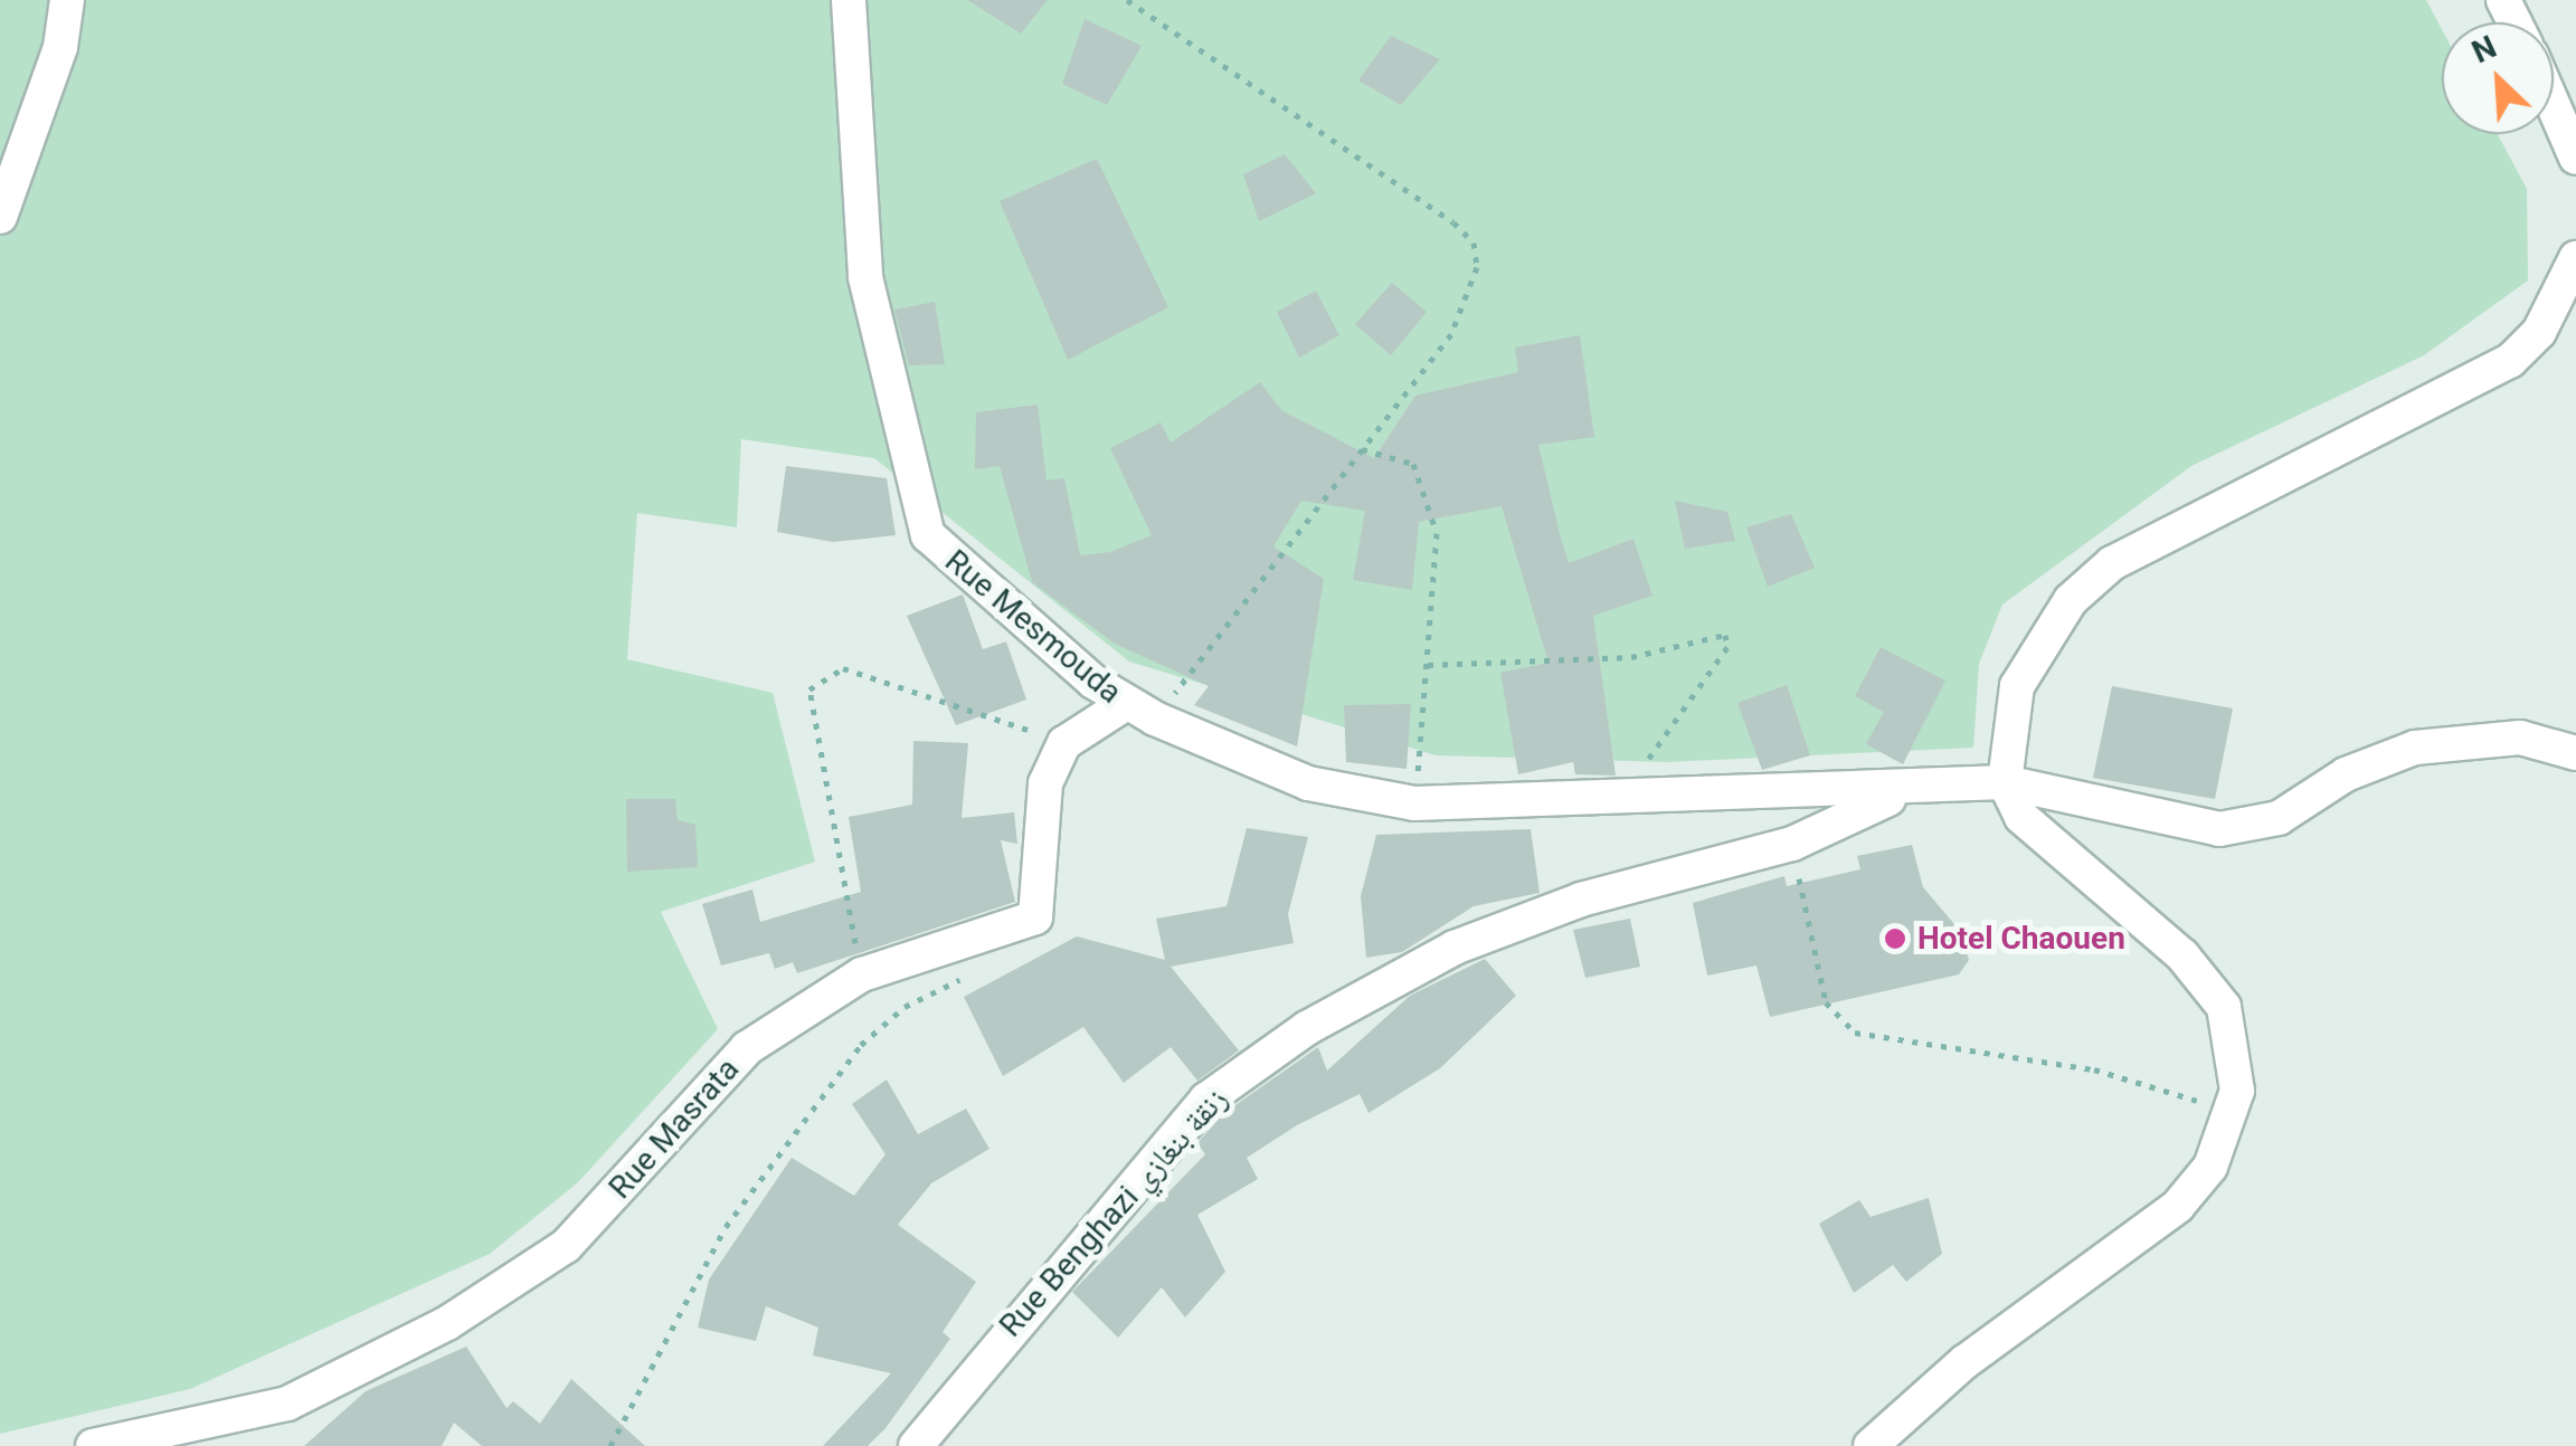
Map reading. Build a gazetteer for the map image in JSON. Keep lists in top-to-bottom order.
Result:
{
  "streets": {
    "street": ["Rue Mesmouda", "Rue Masrata", "Rue Benghazi زنقة بنغازي"]
  },
  "crossings": [
    ["Rue Mesmouda", "Rue Benghazi زنقة بنغازي"]
  ],
  "places": ["Hotel Chaouen"],
  "north": "top left"
}
